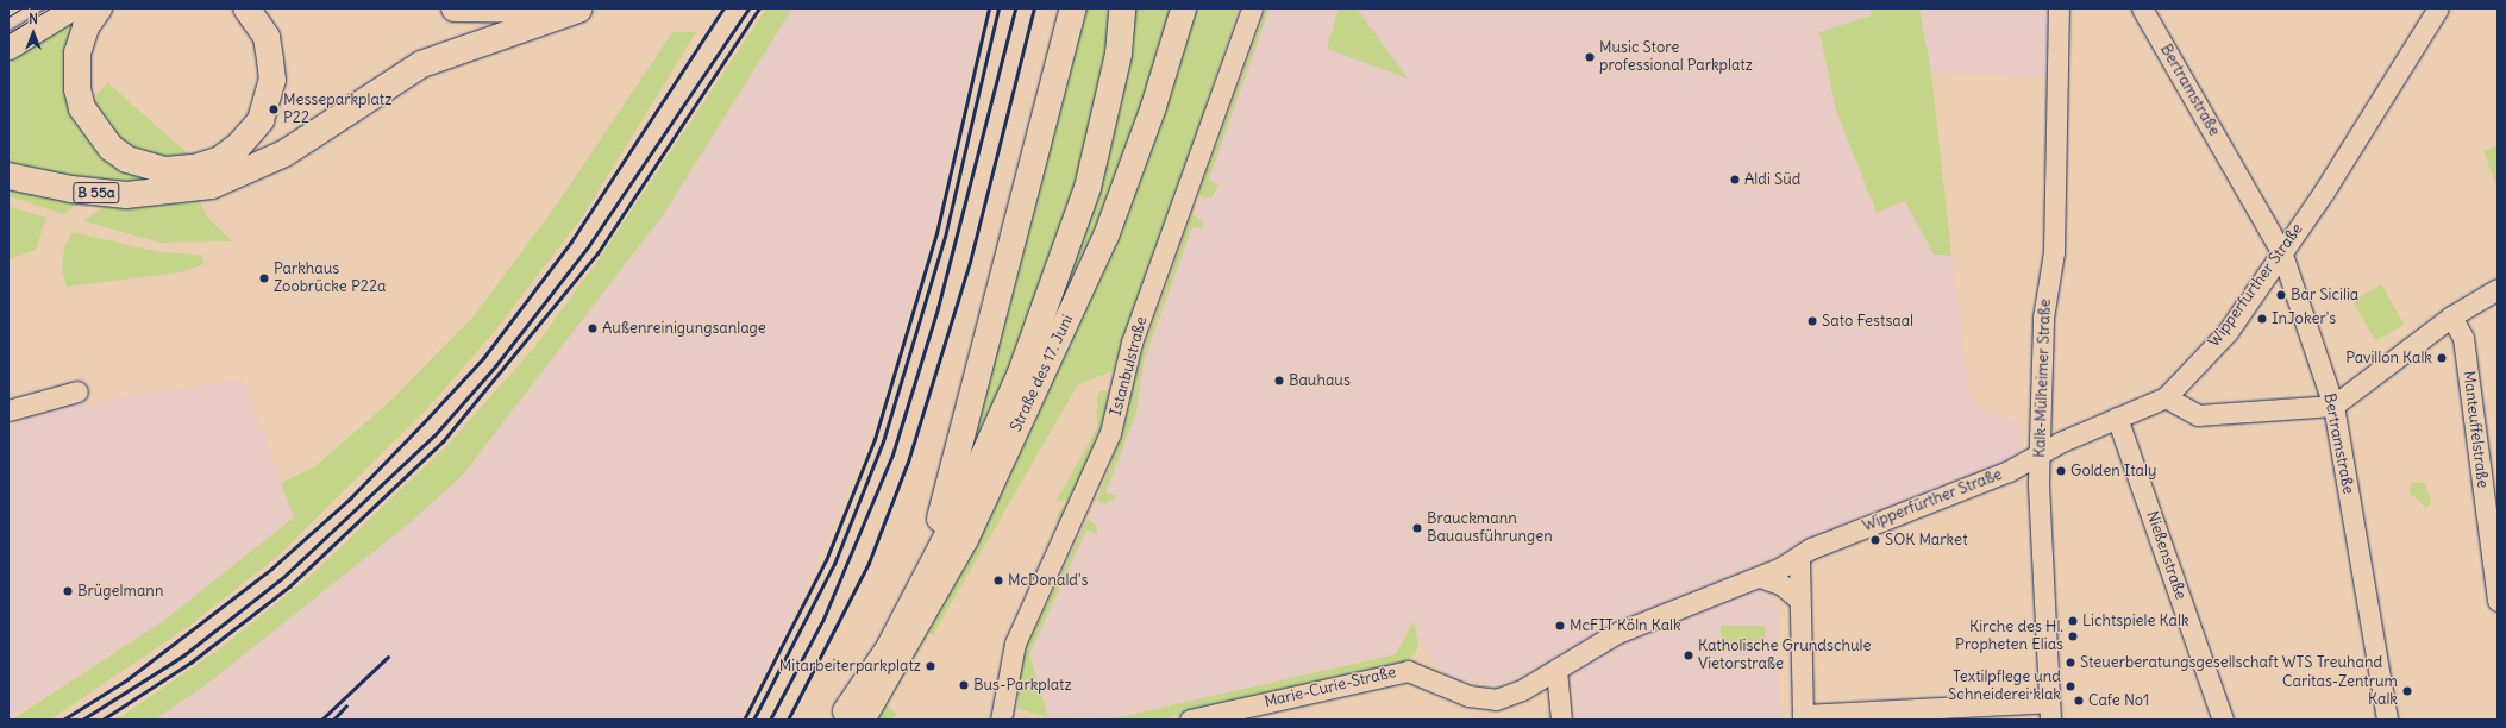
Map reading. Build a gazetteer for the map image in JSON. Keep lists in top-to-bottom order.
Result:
{
  "streets": {
    "highway": ["B 55a"],
    "main road": ["Straße des 17. Juni"],
    "street": [
      "Bertramstraße",
      "Wipperfürther Straße",
      "Istanbulstraße",
      "Kalk-Mülheimer Straße",
      "Manteuffelstraße",
      "Nießenstraße",
      "Marie-Curie-Straße"
    ]
  },
  "crossings": [
    ["Bertramstraße", "Wipperfürther Straße"],
    ["Wipperfürther Straße", "Kalk-Mülheimer Straße"],
    ["Wipperfürther Straße", "Nießenstraße"],
    ["Wipperfürther Straße", "Marie-Curie-Straße"]
  ],
  "places": [
    "Music Store professional Parkplatz",
    "Messeparkplatz P22",
    "Aldi Süd",
    "Parkhaus Zoobrücke P22a",
    "Bar Sicilia",
    "InJoker's",
    "Sato Festsaal",
    "Außenreinigungsanlage",
    "Pavillon Kalk",
    "Bauhaus",
    "Golden Italy",
    "Brauckmann Bauausführungen",
    "SOK Market",
    "McDonald's",
    "Brügelmann",
    "Lichtspiele Kalk",
    "McFIT Köln Kalk",
    "Kirche des Hl. Propheten Elias",
    "Katholische Grundschule Vietorstraße",
    "Steuerberatungsgesellschaft WTS Treuhand",
    "Mitarbeiterparkplatz",
    "Bus-Parkplatz",
    "Textilpflege und Schneiderei klak",
    "Caritas-Zentrum Kalk",
    "Cafe No1"
  ],
  "north": "top"
}
